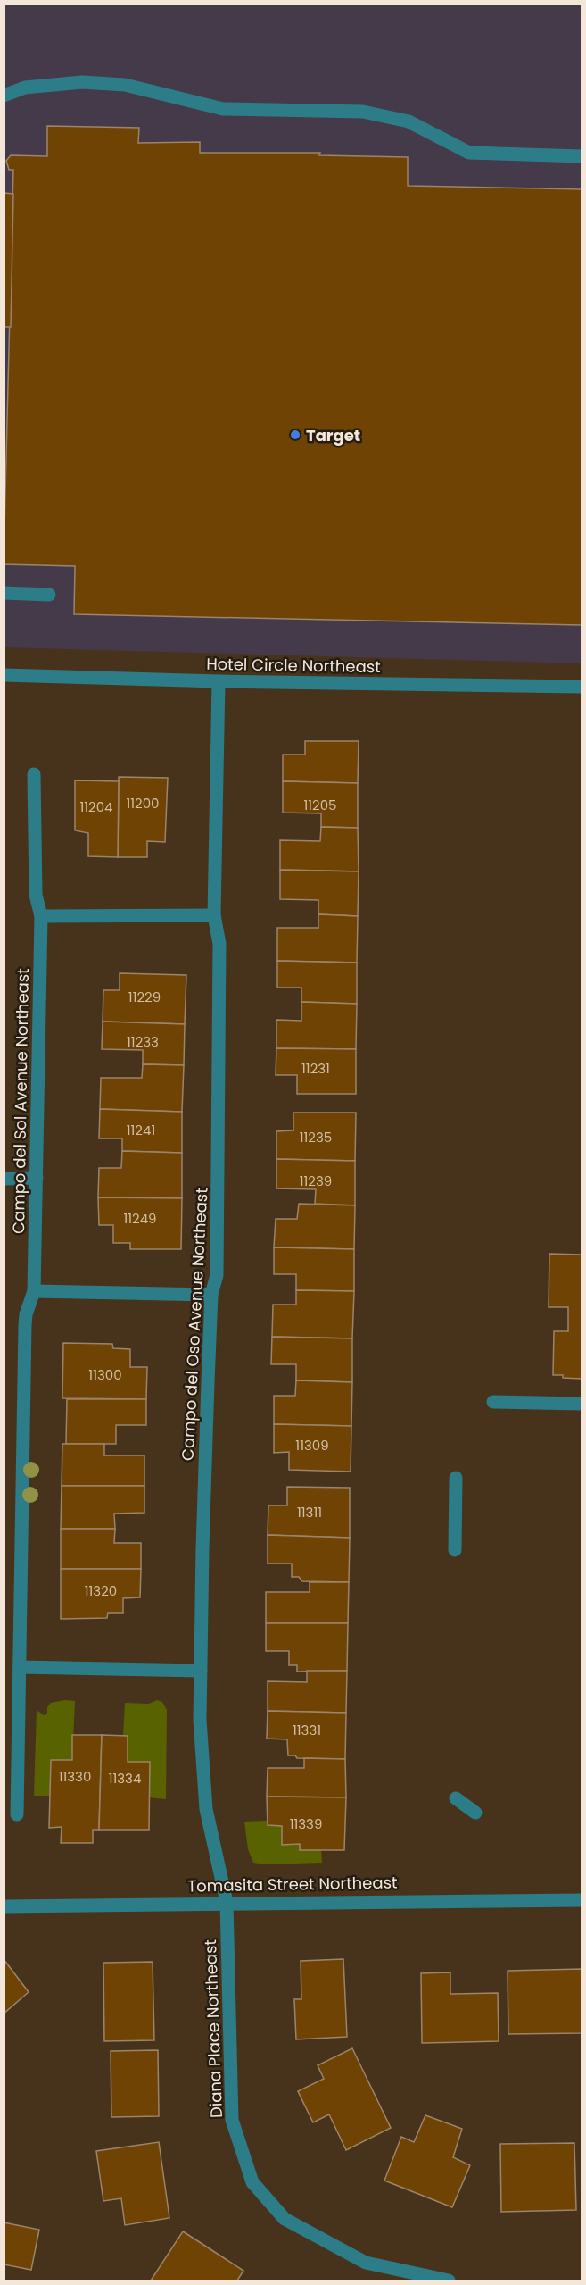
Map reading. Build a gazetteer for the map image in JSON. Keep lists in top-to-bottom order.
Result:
{
  "streets": {
    "street": [
      "Hotel Circle Northeast",
      "Campo del Sol Avenue Northeast",
      "Campo del Oso Avenue Northeast",
      "Tomasita Street Northeast",
      "Diana Place Northeast"
    ]
  },
  "crossings": [
    ["Hotel Circle Northeast", "Campo del Oso Avenue Northeast"],
    ["Campo del Oso Avenue Northeast", "Tomasita Street Northeast"],
    ["Campo del Oso Avenue Northeast", "Diana Place Northeast"],
    ["Tomasita Street Northeast", "Diana Place Northeast"]
  ],
  "places": ["Target"],
  "house_numbers": [
    "11200",
    "11205",
    "11204",
    "11229",
    "11233",
    "11231",
    "11241",
    "11235",
    "11239",
    "11249",
    "11300",
    "11309",
    "11311",
    "11320",
    "11331",
    "11330",
    "11334",
    "11339"
  ]
}
